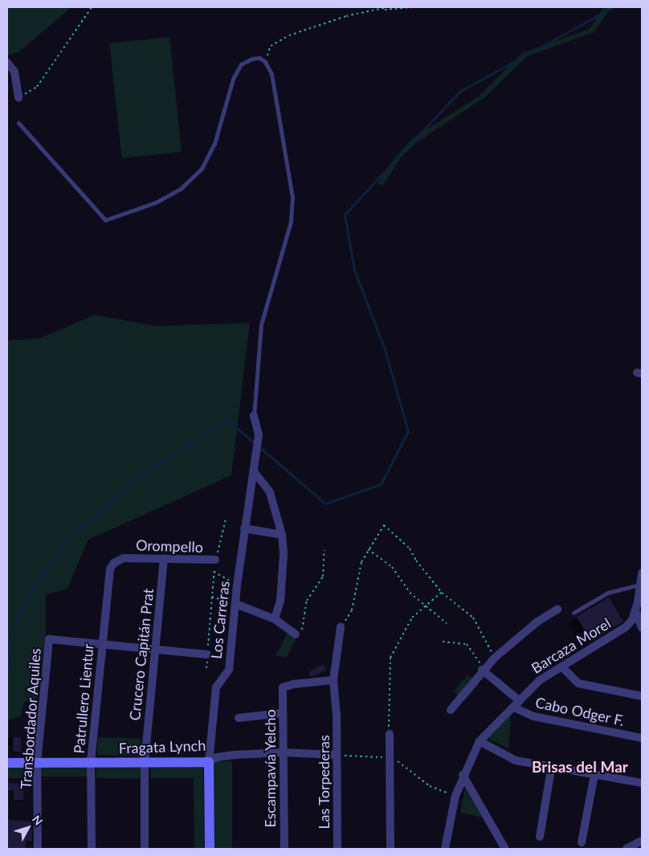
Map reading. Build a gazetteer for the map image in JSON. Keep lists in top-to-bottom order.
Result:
{
  "streets": {
    "street": [
      "Orompello",
      "Los Carreras",
      "Barcaza Morel",
      "Crucero Capitán Prat",
      "Patrullero Lientur",
      "Cabo Odger F.",
      "Transbordador Aquiles",
      "Fragata Lynch",
      "Escampavía Yelcho",
      "Las Torpederas"
    ]
  },
  "crossings": [
    ["Orompello", "Crucero Capitán Prat"],
    ["Orompello", "Patrullero Lientur"],
    ["Los Carreras", "Fragata Lynch"],
    ["Barcaza Morel", "Cabo Odger F."],
    ["Crucero Capitán Prat", "Fragata Lynch"],
    ["Patrullero Lientur", "Transbordador Aquiles"],
    ["Patrullero Lientur", "Fragata Lynch"],
    ["Transbordador Aquiles", "Fragata Lynch"],
    ["Fragata Lynch", "Escampavía Yelcho"],
    ["Fragata Lynch", "Las Torpederas"],
    ["Escampavía Yelcho", "Las Torpederas"]
  ],
  "districts": ["Brisas del Mar"],
  "north": "top right"
}
